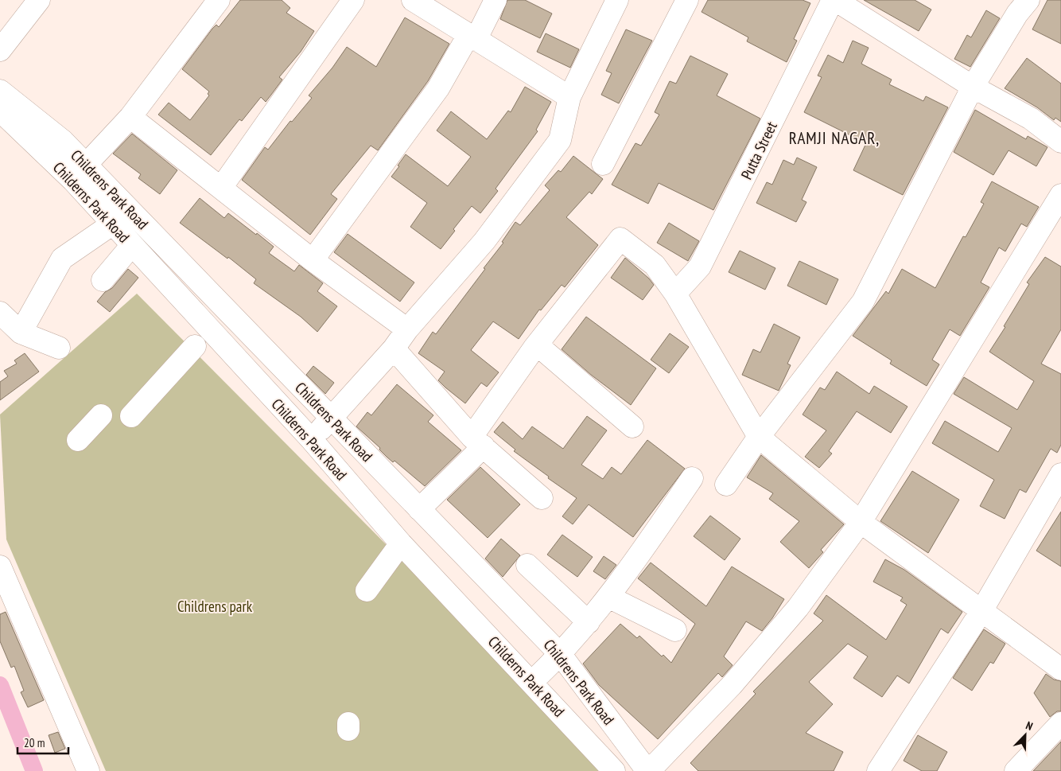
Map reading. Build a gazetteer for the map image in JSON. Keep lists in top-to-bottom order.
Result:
{
  "streets": {
    "street": ["Putta Street", "Childrens Park Road", "Childerns Park Road"]
  },
  "districts": ["RAMJI NAGAR,"],
  "parks": ["Childrens park"],
  "scale_bar": "20 m",
  "north": "top right"
}
